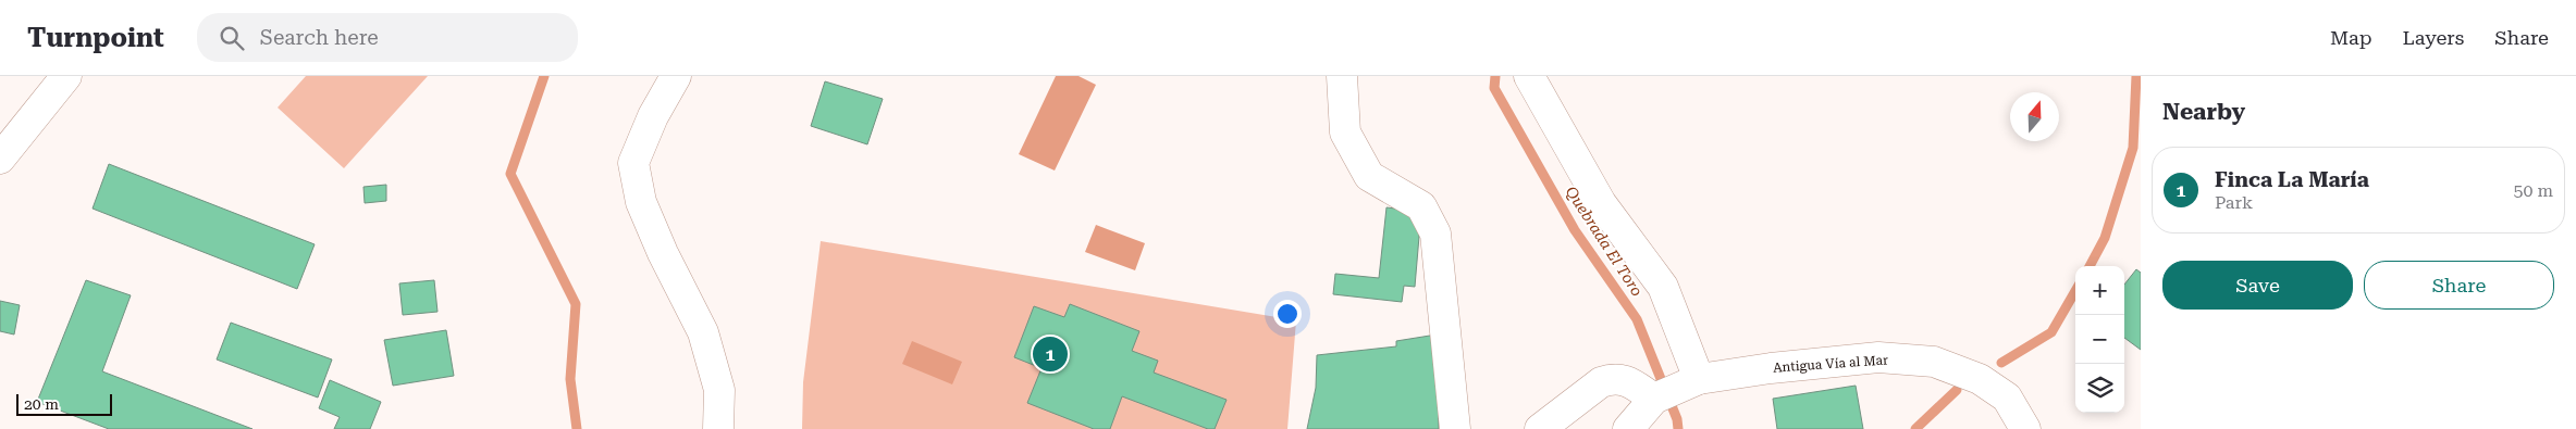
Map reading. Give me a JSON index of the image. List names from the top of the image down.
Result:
{
  "streets": {
    "main road": ["Antigua Vía al Mar"]
  },
  "water": ["Quebrada El Toro"],
  "scale_bar": "20 m",
  "north": "top",
  "page": {
    "header": "Turnpoint",
    "search": "Search here",
    "nav": ["Map", "Layers", "Share"],
    "heading": "Nearby",
    "list": [
      {
        "mark": "1",
        "name": "Finca La María",
        "note": "Park",
        "value": "50 m"
      }
    ],
    "buttons": ["Save", "Share"],
    "map_buttons": ["+", "−"],
    "pins": "1",
    "scale": "20 m"
  }
}
